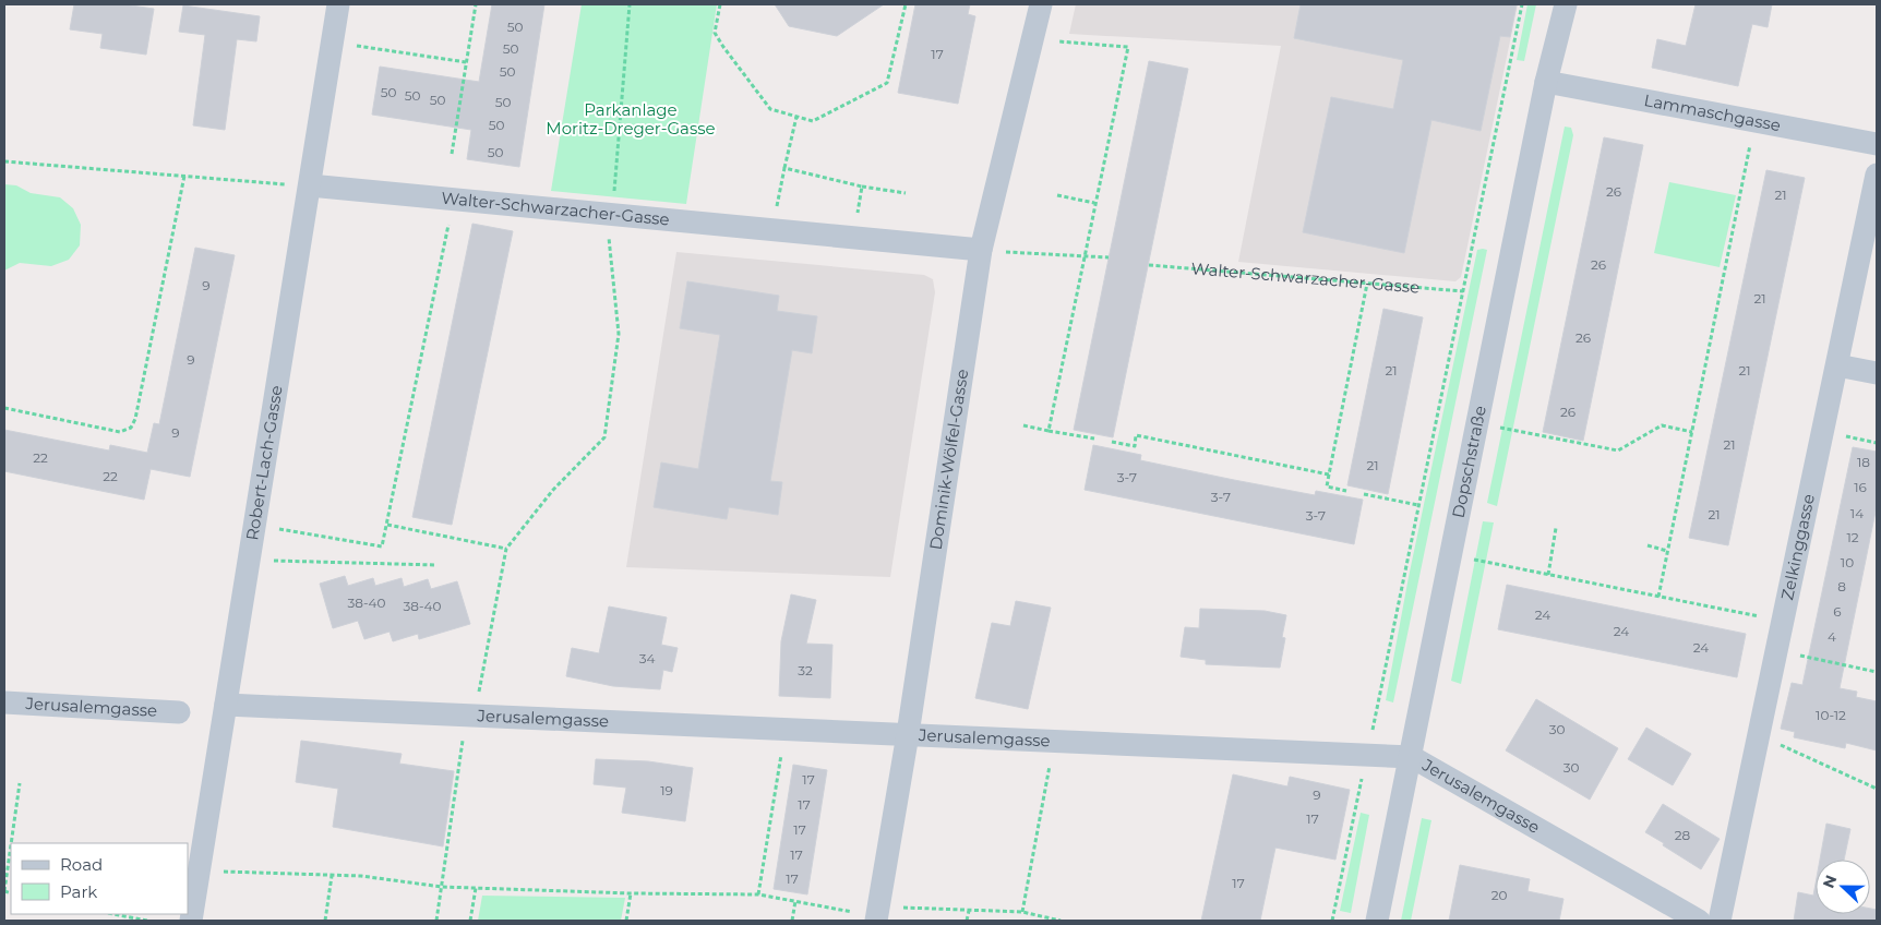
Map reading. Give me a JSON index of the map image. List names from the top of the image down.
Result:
{
  "streets": {
    "street": [
      "Lammaschgasse",
      "Walter-Schwarzacher-Gasse",
      "Dominik-Wölfel-Gasse",
      "Robert-Lach-Gasse",
      "Dopschstraße",
      "Zelkinggasse",
      "Jerusalemgasse"
    ]
  },
  "crossings": [
    ["Lammaschgasse", "Dopschstraße"],
    ["Walter-Schwarzacher-Gasse", "Dominik-Wölfel-Gasse"],
    ["Walter-Schwarzacher-Gasse", "Robert-Lach-Gasse"],
    ["Dominik-Wölfel-Gasse", "Jerusalemgasse"],
    ["Robert-Lach-Gasse", "Jerusalemgasse"],
    ["Dopschstraße", "Jerusalemgasse"]
  ],
  "parks": ["Parkanlage Moritz-Dreger-Gasse"],
  "house_numbers": [
    "50",
    "50",
    "17",
    "50",
    "50",
    "50",
    "50",
    "50",
    "50",
    "50",
    "26",
    "21",
    "26",
    "9",
    "21",
    "26",
    "9",
    "21",
    "21",
    "26",
    "9",
    "21",
    "22",
    "18",
    "21",
    "22",
    "3-7",
    "16",
    "3-7",
    "14",
    "21",
    "3-7",
    "12",
    "10",
    "8",
    "38-40",
    "38-40",
    "6",
    "24",
    "24",
    "4",
    "24",
    "34",
    "32",
    "10-12",
    "30",
    "30",
    "17",
    "19",
    "9",
    "17",
    "17",
    "17",
    "28",
    "17",
    "17",
    "17",
    "20"
  ],
  "legend": ["Road", "Park"],
  "north": "left"
}
